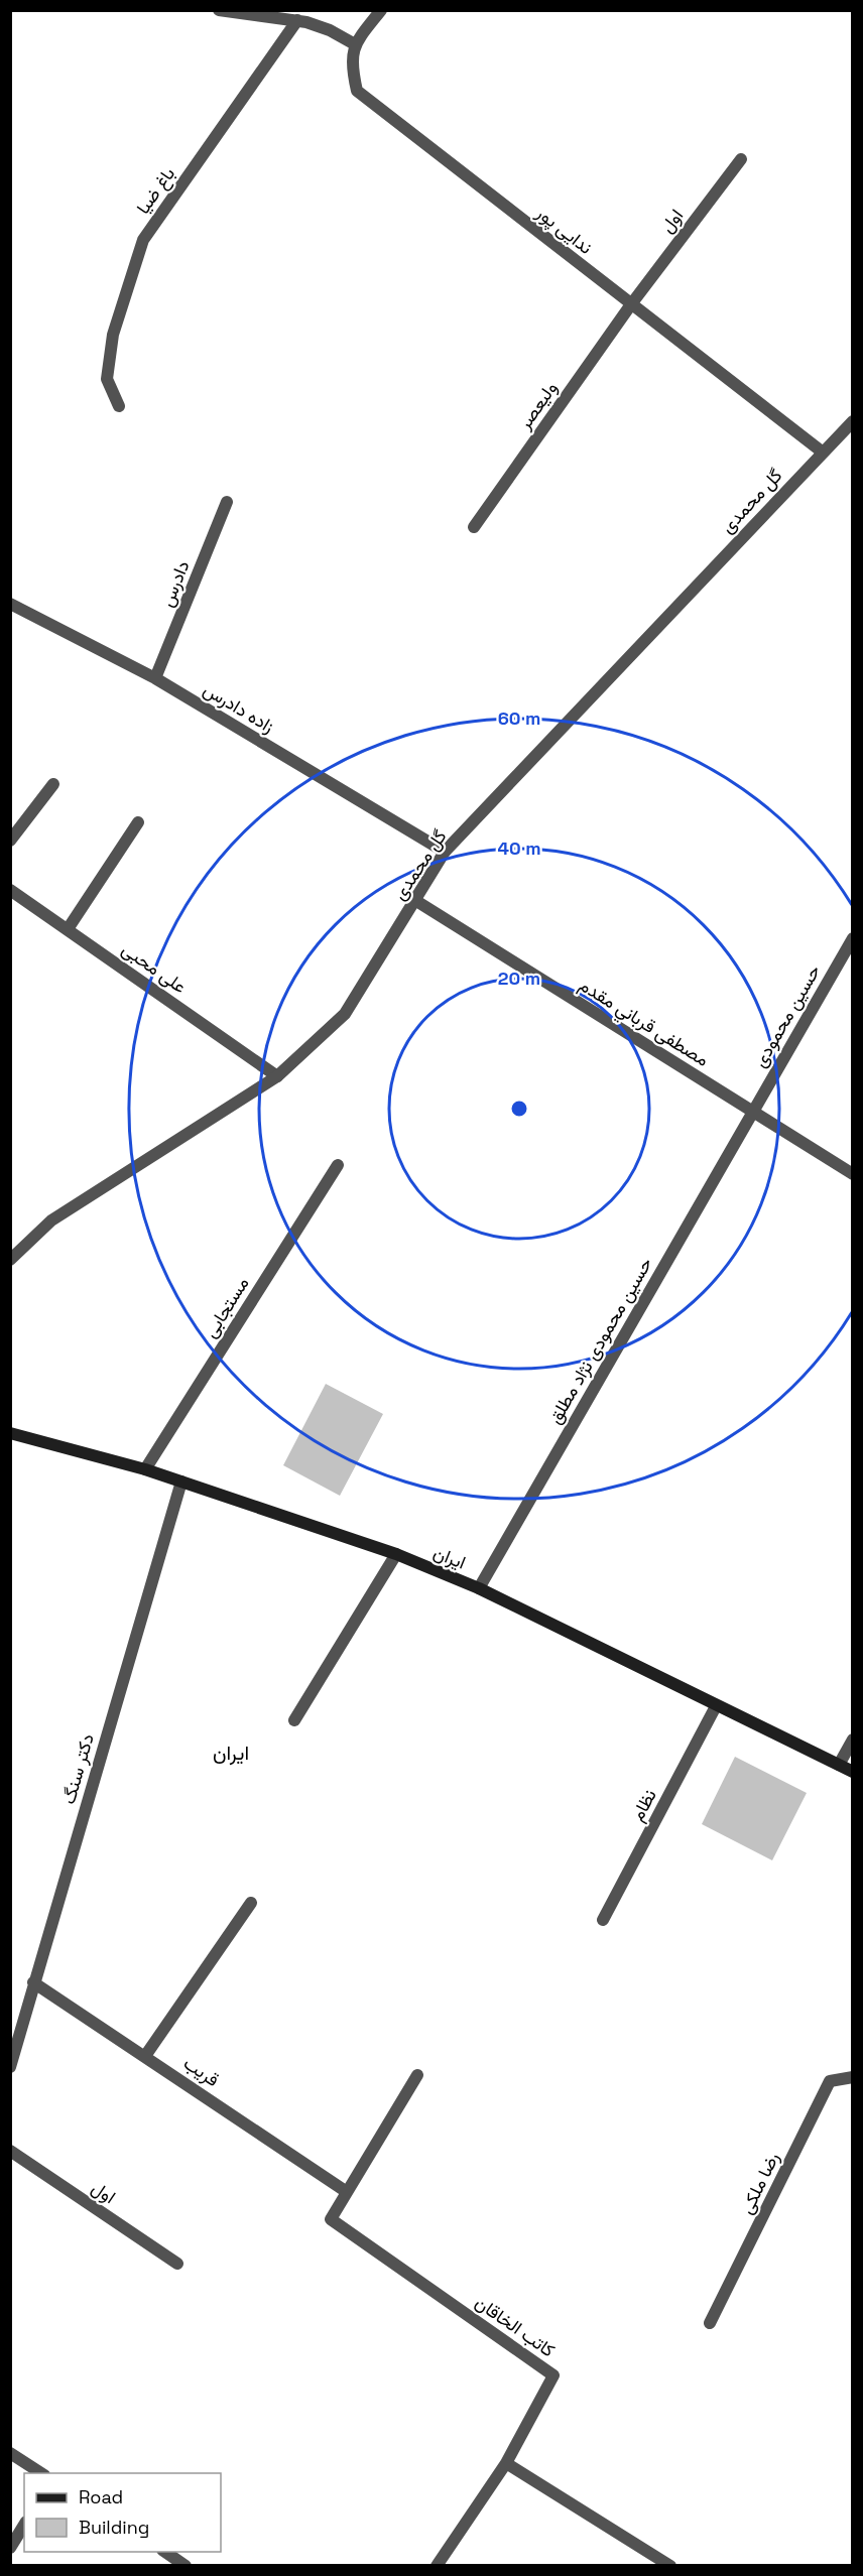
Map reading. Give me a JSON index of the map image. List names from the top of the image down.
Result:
{
  "streets": {
    "main road": ["ایران"],
    "street": [
      "باغ ضیا",
      "اول",
      "ندایی پور",
      "ولیعصر",
      "گل محمدی",
      "دادرس",
      "زاده دادرس",
      "علی محبی",
      "حسین محمودی",
      "مصطفی قرباني مقدم",
      "مستجابی",
      "حسین محمودی نژاد مطلق",
      "دکتر سنگ",
      "نظام",
      "قریب",
      "رضا ملکی",
      "کاتب الخاقان"
    ]
  },
  "crossings": [
    ["اول", "ندایی پور"],
    ["اول", "ولیعصر"],
    ["ندایی پور", "ولیعصر"],
    ["ندایی پور", "گل محمدی"],
    ["گل محمدی", "زاده دادرس"],
    ["گل محمدی", "علی محبی"],
    ["گل محمدی", "مصطفی قرباني مقدم"],
    ["دادرس", "زاده دادرس"],
    ["حسین محمودی", "مصطفی قرباني مقدم"],
    ["حسین محمودی", "حسین محمودی نژاد مطلق"],
    ["مصطفی قرباني مقدم", "حسین محمودی نژاد مطلق"],
    ["مستجابی", "ایران"],
    ["حسین محمودی نژاد مطلق", "ایران"],
    ["ایران", "دکتر سنگ"],
    ["ایران", "نظام"],
    ["دکتر سنگ", "قریب"],
    ["قریب", "کاتب الخاقان"]
  ],
  "districts": ["ایران"],
  "legend": ["Road", "Building"],
  "rings": ["60 m", "40 m", "20 m"]
}
